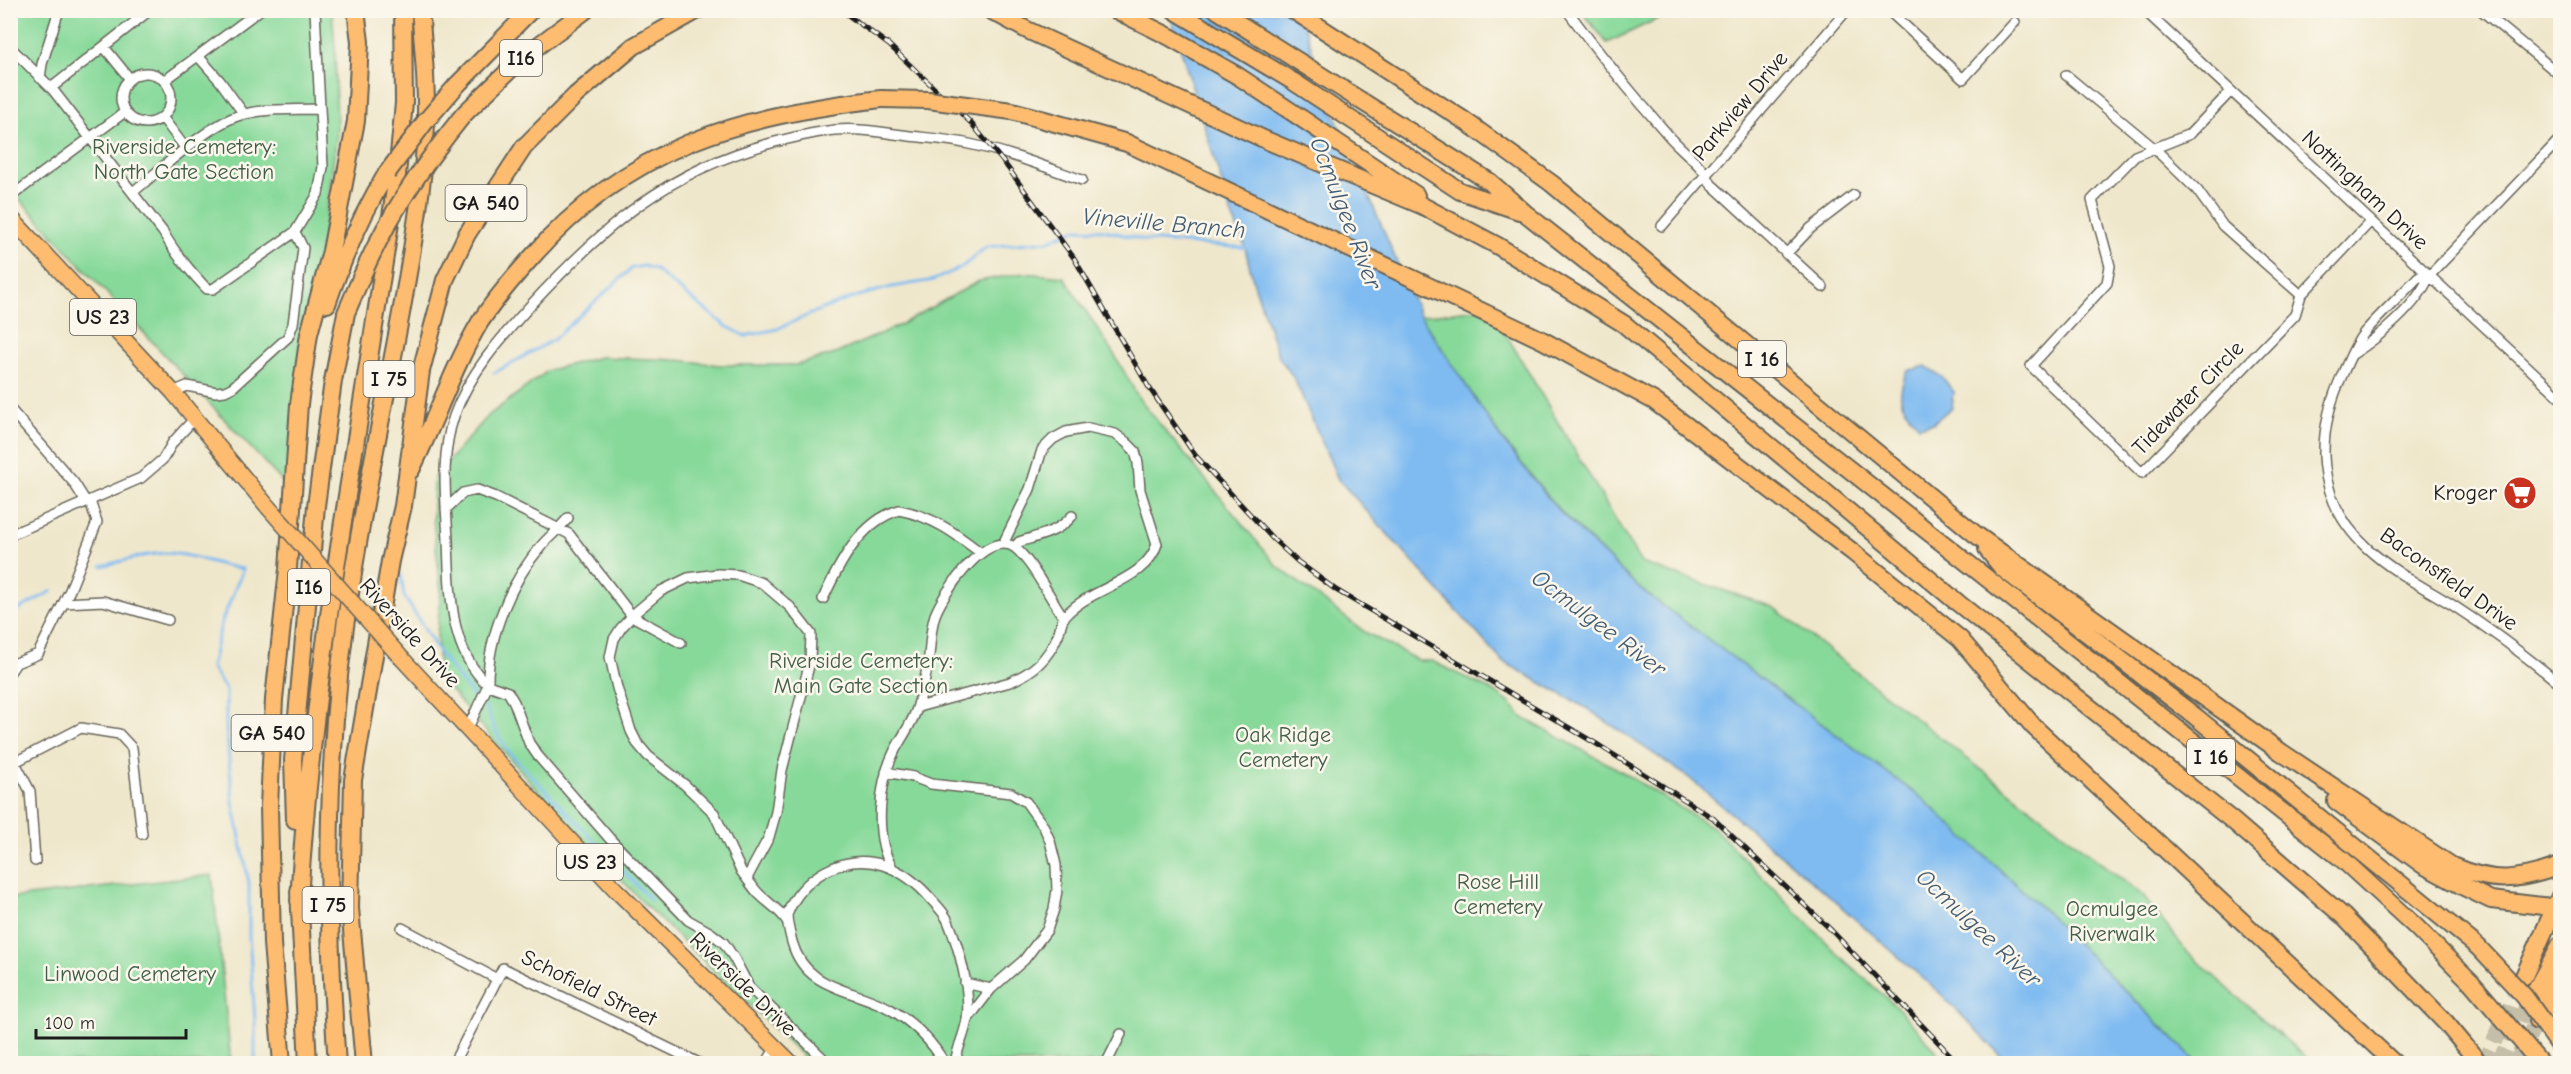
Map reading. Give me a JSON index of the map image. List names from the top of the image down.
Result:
{
  "streets": {
    "highway": [
      "I16",
      "GA 540",
      "I 16",
      "I 75"
    ],
    "main road": ["US 23", "Riverside Drive"],
    "street": [
      "Parkview Drive",
      "Nottingham Drive",
      "Tidewater Circle",
      "Baconsfield Drive",
      "Schofield Street"
    ]
  },
  "crossings": [
    ["I16", "I 75"],
    ["Nottingham Drive", "Tidewater Circle"],
    ["Nottingham Drive", "Baconsfield Drive"]
  ],
  "water": ["Ocmulgee River", "Vineville Branch"],
  "parks": [
    "Riverside Cemetery: North Gate Section",
    "Riverside Cemetery: Main Gate Section",
    "Oak Ridge Cemetery",
    "Rose Hill Cemetery",
    "Ocmulgee Riverwalk",
    "Linwood Cemetery"
  ],
  "places": {
    "supermarket": ["Kroger"]
  },
  "scale_bar": "100 m"
}
